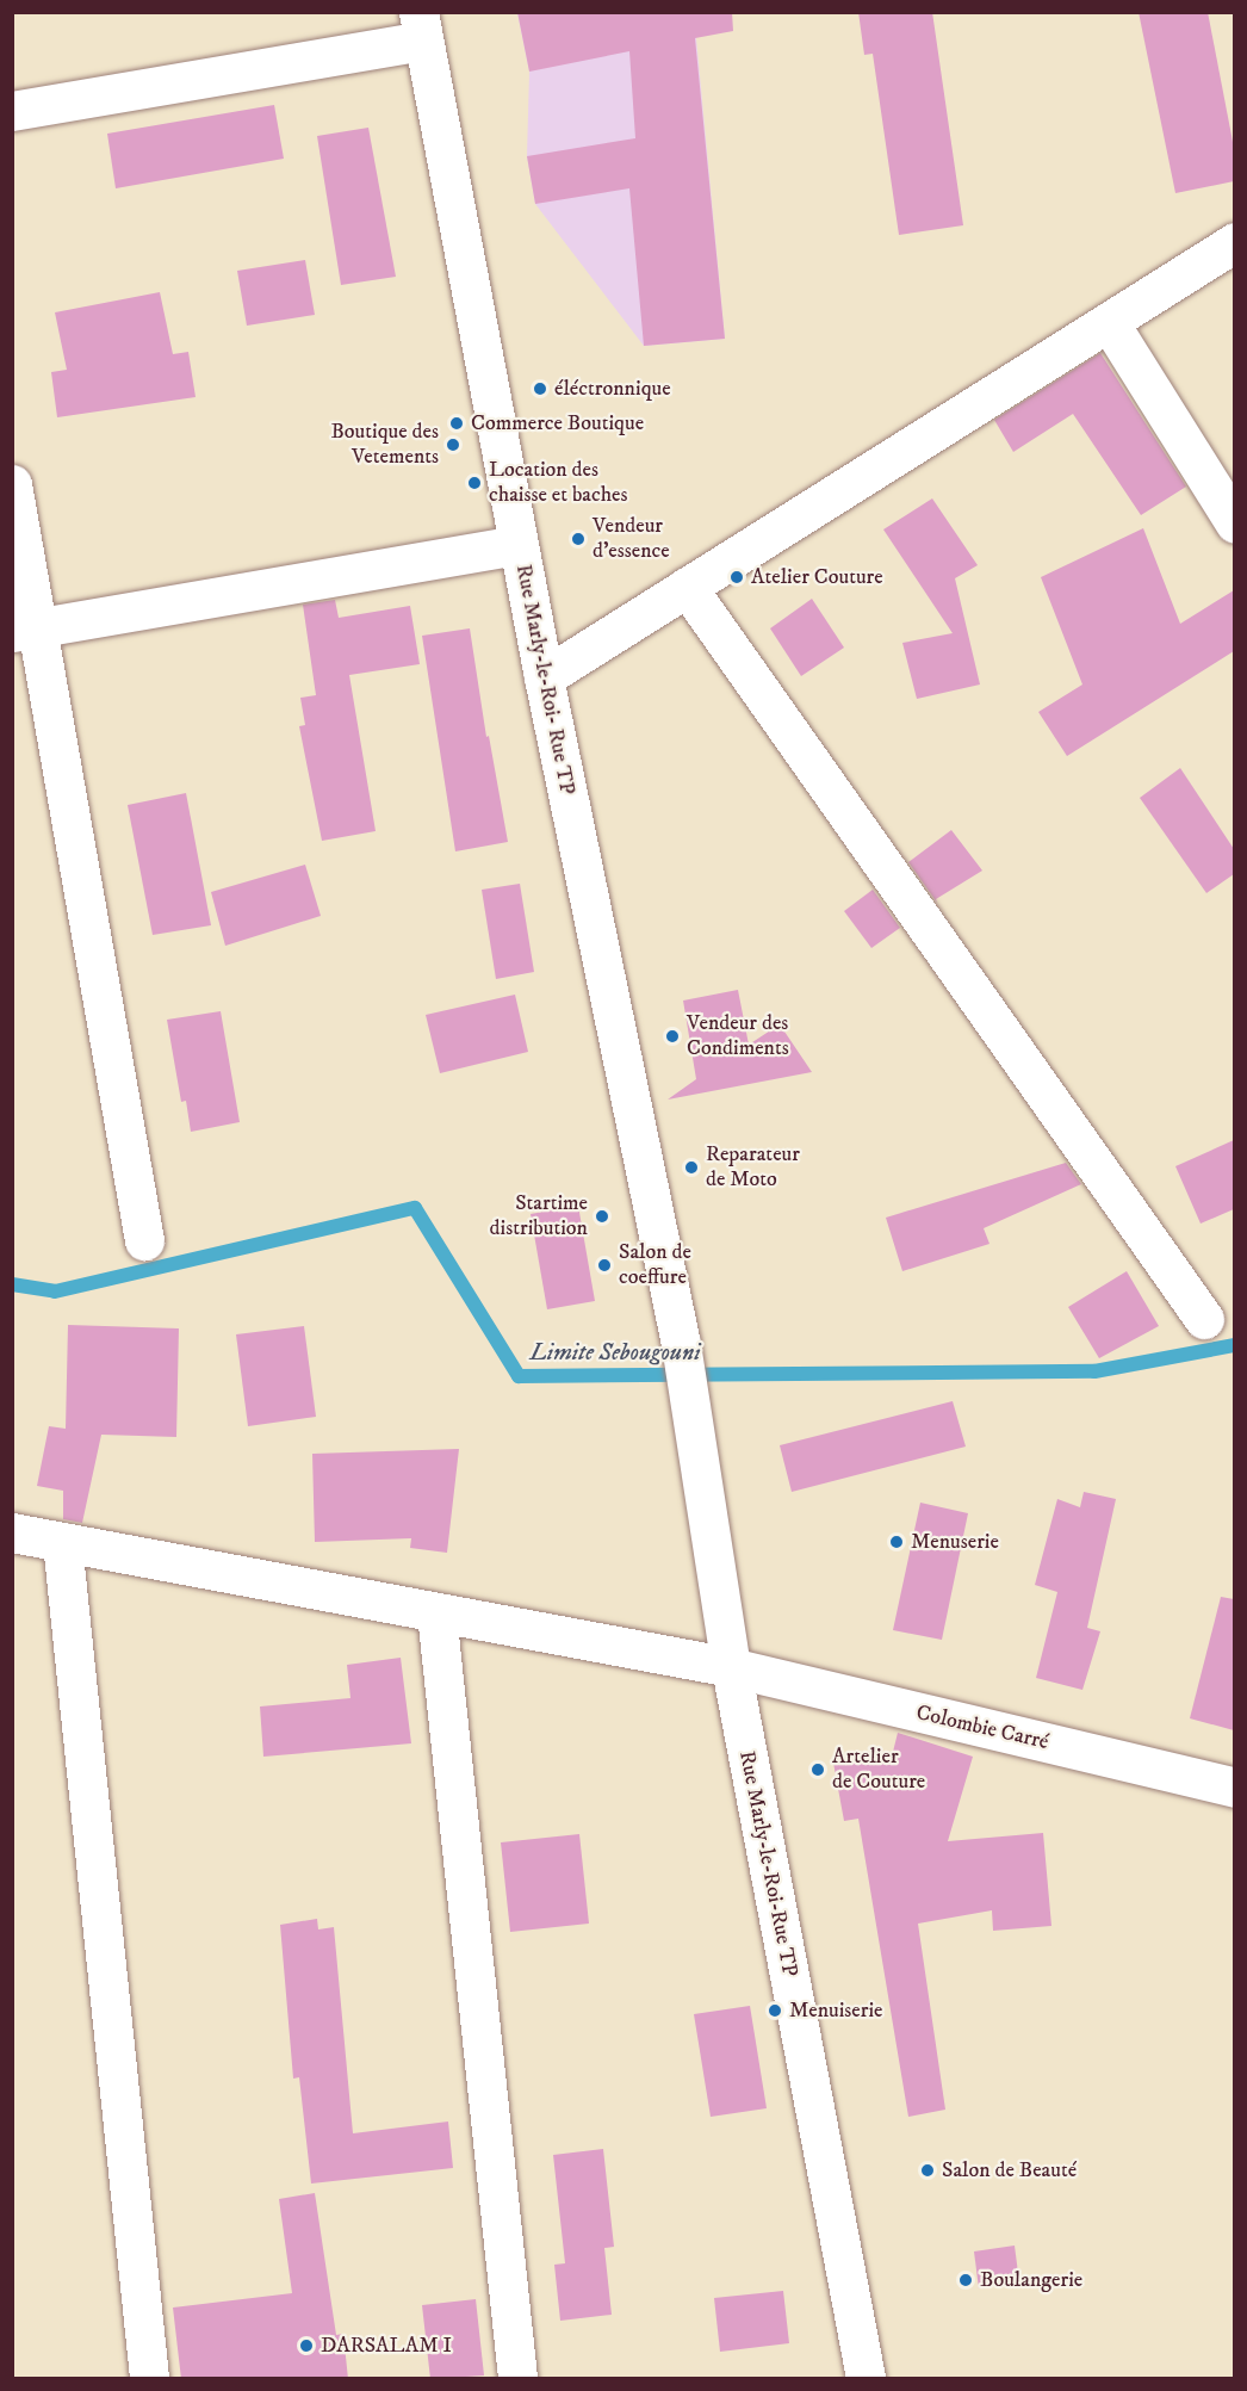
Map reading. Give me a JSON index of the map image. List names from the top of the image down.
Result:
{
  "streets": {
    "street": ["Rue Marly-le-Roi- Rue TP", "Colombie Carré", "Rue Marly-le-Roi-Rue TP"]
  },
  "crossings": [
    ["Rue Marly-le-Roi- Rue TP", "Rue Marly-le-Roi-Rue TP"],
    ["Colombie Carré", "Rue Marly-le-Roi-Rue TP"]
  ],
  "water": ["Limite Sebougouni"],
  "places": [
    "éléctronnique",
    "Commerce Boutique",
    "Boutique des Vetements",
    "Location des chaisse et baches",
    "Vendeur d'essence",
    "Atelier Couture",
    "Vendeur des Condiments",
    "Reparateur de Moto",
    "Startime distribution",
    "Salon de coeffure",
    "Menuserie",
    "Artelier de Couture",
    "Menuiserie",
    "Salon de Beauté",
    "Boulangerie",
    "DARSALAM I"
  ]
}
